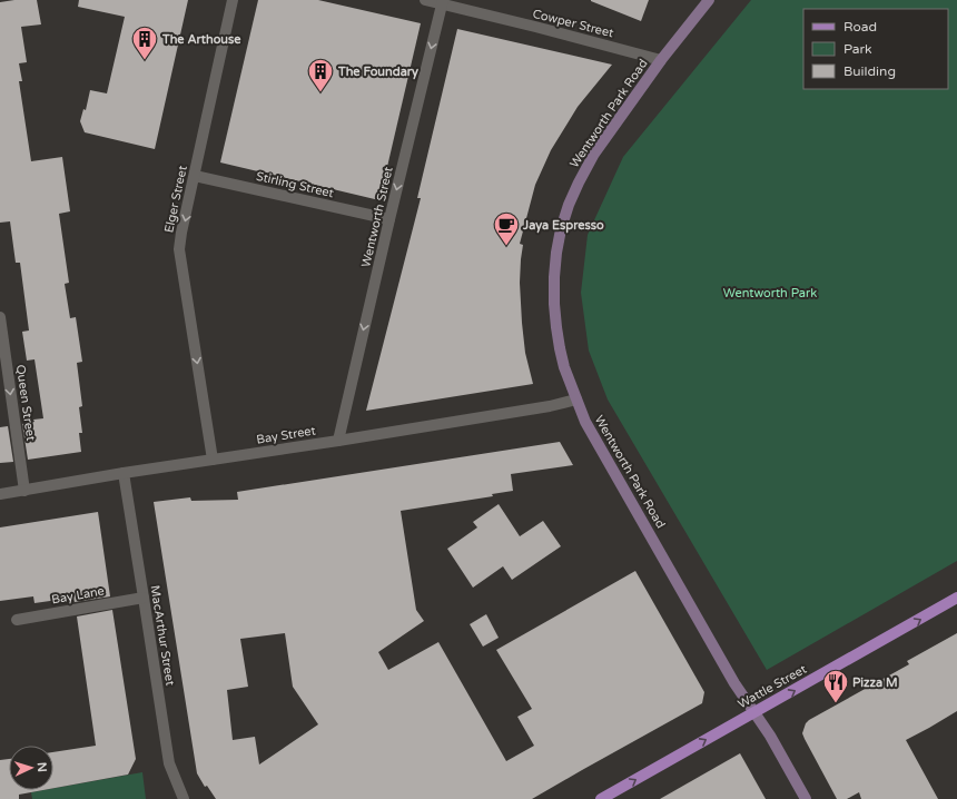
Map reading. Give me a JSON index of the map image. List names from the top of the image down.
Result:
{
  "streets": {
    "main road": ["Wattle Street"],
    "street": [
      "Cowper Street",
      "Wentworth Park Road",
      "Stirling Street",
      "Elger Street",
      "Wentworth Street",
      "Queen Street",
      "Bay Street",
      "Bay Lane",
      "MacArthur Street"
    ]
  },
  "crossings": [
    ["Cowper Street", "Wentworth Park Road"],
    ["Cowper Street", "Wentworth Street"],
    ["Wentworth Park Road", "Bay Street"],
    ["Wentworth Park Road", "Wattle Street"],
    ["Stirling Street", "Elger Street"],
    ["Stirling Street", "Wentworth Street"],
    ["Elger Street", "Bay Street"],
    ["Wentworth Street", "Bay Street"],
    ["Queen Street", "Bay Street"],
    ["Bay Street", "MacArthur Street"],
    ["Bay Lane", "MacArthur Street"]
  ],
  "one_way": [
    "Elger Street",
    "Wentworth Street",
    "Queen Street",
    "Wattle Street"
  ],
  "parks": ["Wentworth Park"],
  "places": {
    "building": ["The Arthouse", "The Foundary"],
    "cafe": ["Jaya Espresso"],
    "restaurant": ["Pizza M"]
  },
  "legend": ["Road", "Park", "Building"],
  "north": "right"
}
